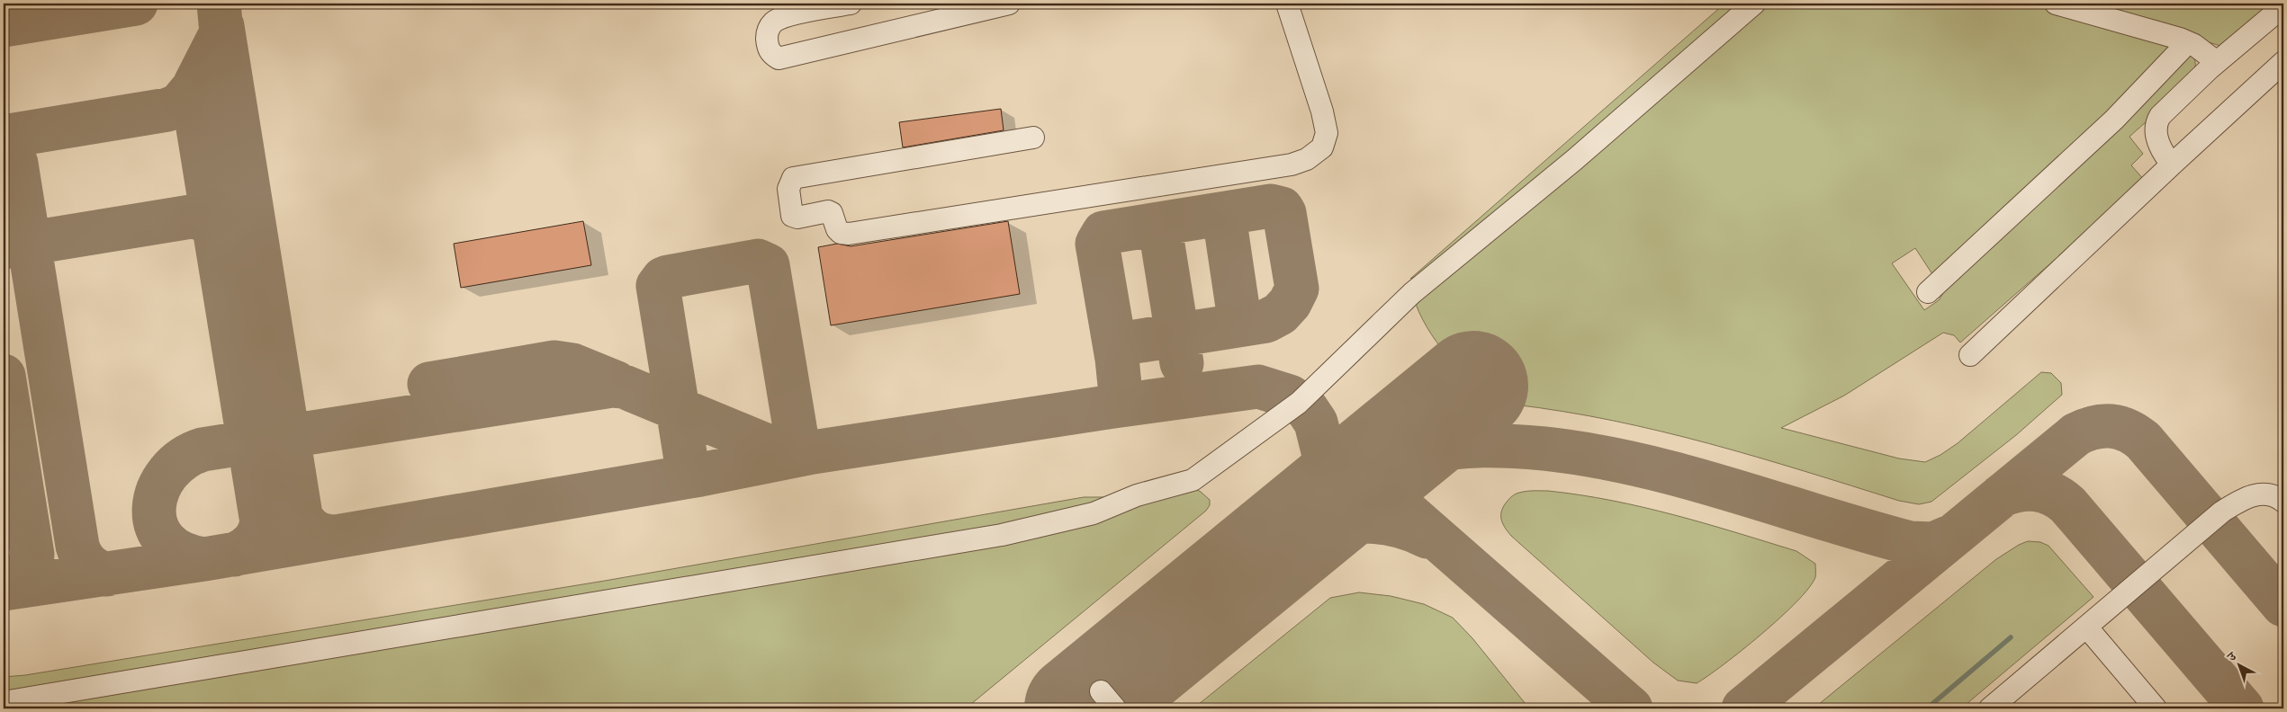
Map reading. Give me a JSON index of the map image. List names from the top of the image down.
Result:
{
  "north": "top left"
}
